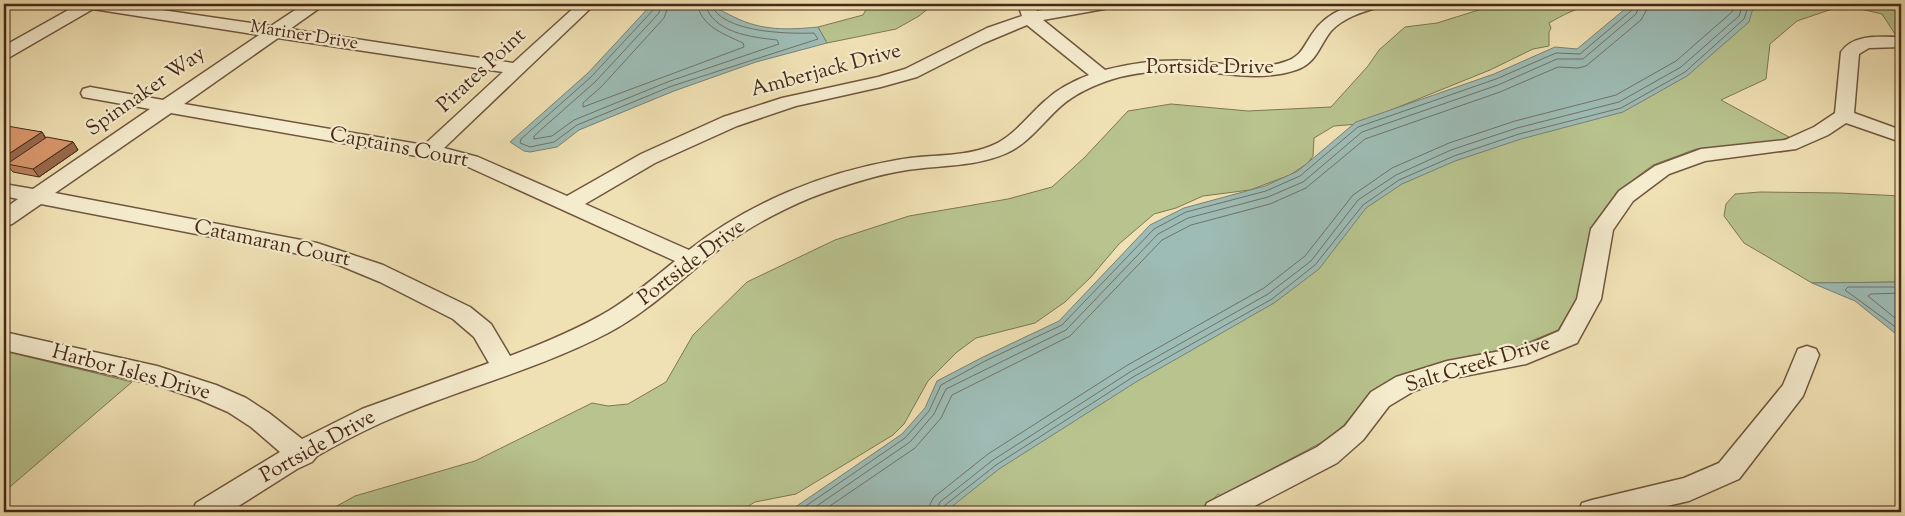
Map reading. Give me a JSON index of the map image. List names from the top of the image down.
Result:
{
  "streets": {
    "street": [
      "Mariner Drive",
      "Portside Drive",
      "Pirates Point",
      "Amberjack Drive",
      "Spinnaker Way",
      "Captains Court",
      "Catamaran Court",
      "Salt Creek Drive",
      "Harbor Isles Drive"
    ]
  },
  "crossings": [
    ["Mariner Drive", "Pirates Point"],
    ["Mariner Drive", "Spinnaker Way"],
    ["Portside Drive", "Captains Court"],
    ["Portside Drive", "Catamaran Court"],
    ["Portside Drive", "Harbor Isles Drive"],
    ["Pirates Point", "Captains Court"],
    ["Amberjack Drive", "Captains Court"],
    ["Spinnaker Way", "Captains Court"],
    ["Spinnaker Way", "Catamaran Court"]
  ]
}
